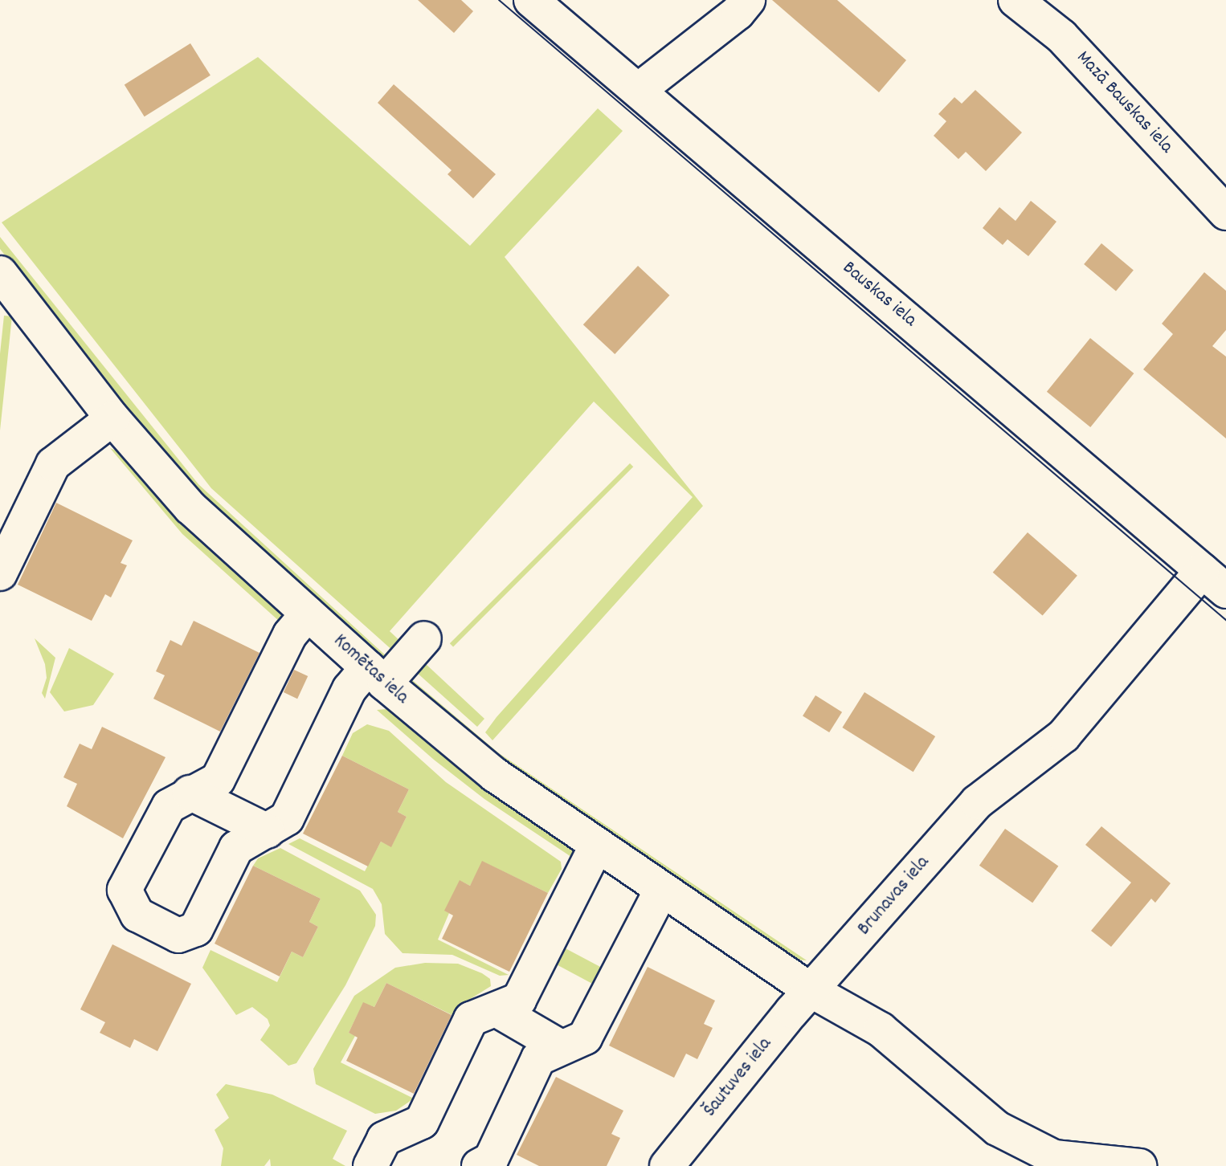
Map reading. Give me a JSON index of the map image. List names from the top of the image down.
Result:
{
  "streets": {
    "street": [
      "Mazā Bauskas iela",
      "Bauskas iela",
      "Komētas iela",
      "Brunavas iela",
      "Šautuves iela"
    ]
  },
  "crossings": [
    ["Bauskas iela", "Brunavas iela"],
    ["Komētas iela", "Brunavas iela"],
    ["Komētas iela", "Šautuves iela"],
    ["Brunavas iela", "Šautuves iela"]
  ]
}
